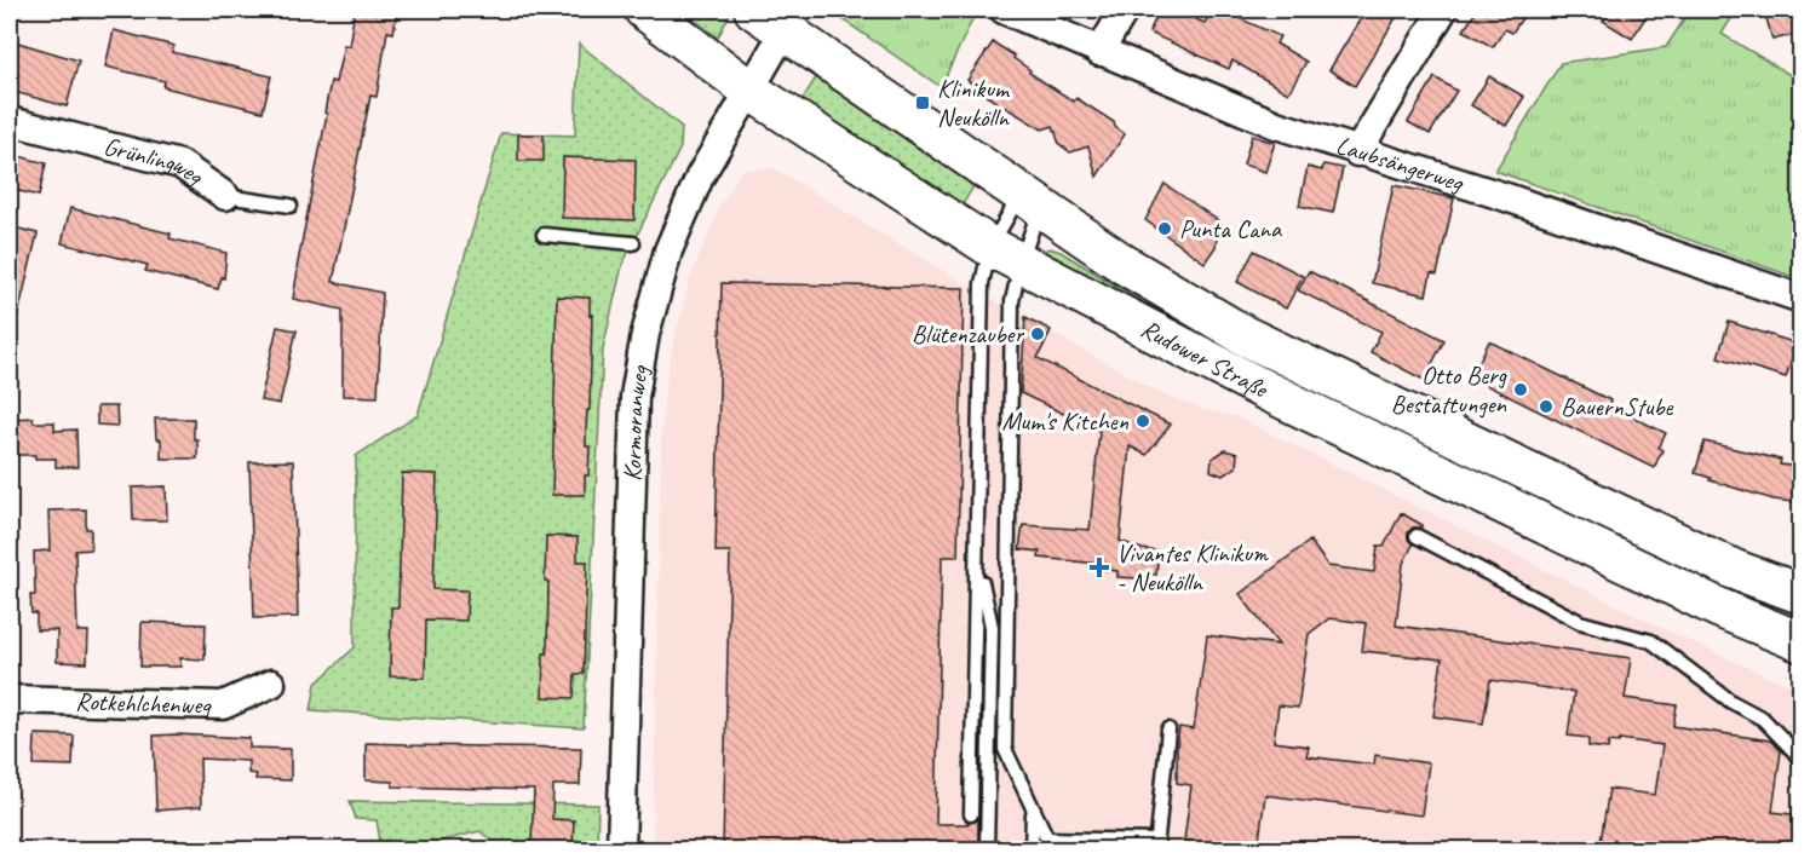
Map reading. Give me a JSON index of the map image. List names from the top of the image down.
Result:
{
  "streets": {
    "main road": ["Rudower Straße"],
    "street": [
      "Grünlingweg",
      "Laubsängerweg",
      "Kormoranweg",
      "Rotkehlchenweg"
    ]
  },
  "crossings": [
    ["Rudower Straße", "Kormoranweg"]
  ],
  "places": {
    "transit": ["Klinikum Neukölln"],
    "other": [
      "Punta Cana",
      "Blütenzauber",
      "Otto Berg Bestattungen",
      "BauernStube",
      "Mum's Kitchen"
    ],
    "health": ["Vivantes Klinikum - Neukölln"]
  }
}
